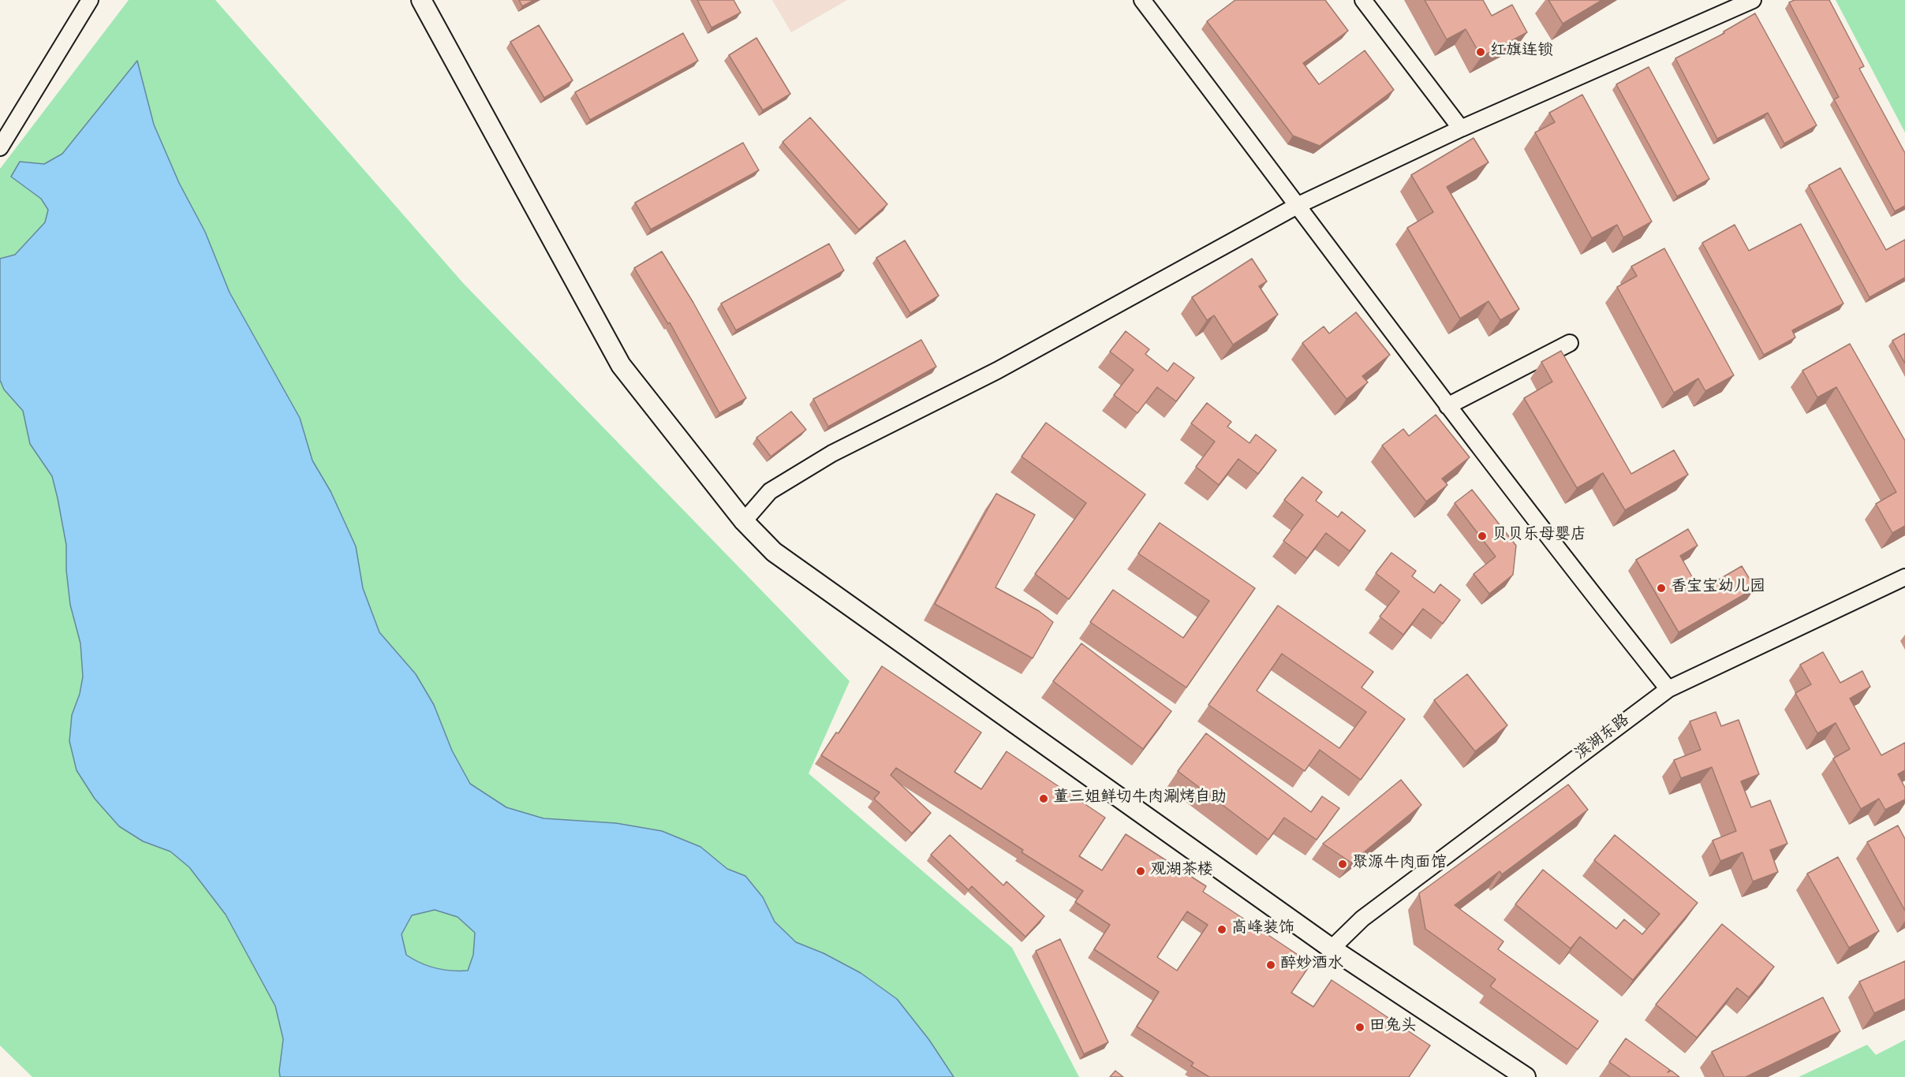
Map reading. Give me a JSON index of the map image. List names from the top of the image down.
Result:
{
  "streets": {
    "street": ["滨湖东路"]
  },
  "places": [
    "红旗连锁",
    "贝贝乐母婴店",
    "香宝宝幼儿园",
    "董三姐鲜切牛肉涮烤自助",
    "聚源牛肉面馆",
    "观湖茶楼",
    "高峰装饰",
    "醉妙酒水",
    "田兔头"
  ]
}
